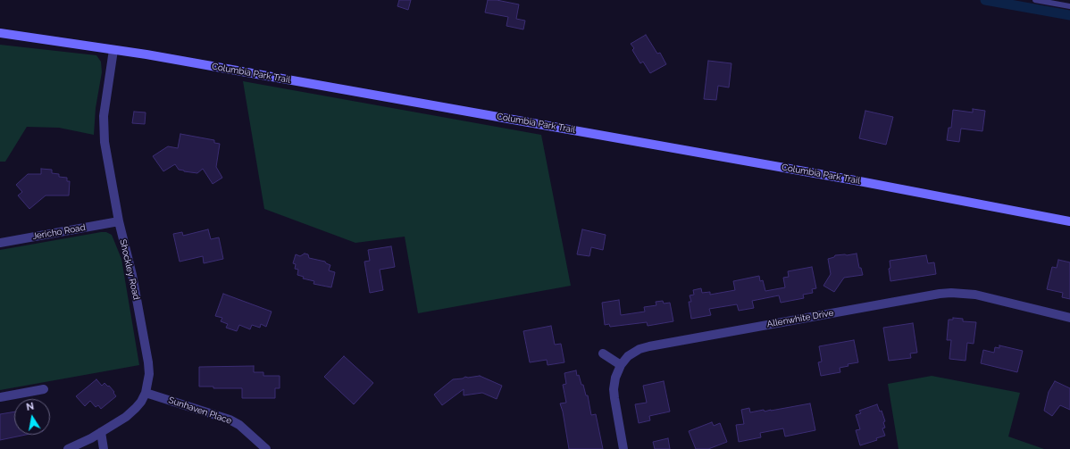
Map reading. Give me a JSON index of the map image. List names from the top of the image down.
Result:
{
  "streets": {
    "main road": ["Columbia Park Trail"],
    "street": [
      "Jericho Road",
      "Shockley Road",
      "Allenwhite Drive",
      "Sunhaven Place"
    ]
  },
  "crossings": [
    ["Columbia Park Trail", "Shockley Road"],
    ["Jericho Road", "Shockley Road"],
    ["Shockley Road", "Sunhaven Place"]
  ],
  "north": "top"
}
